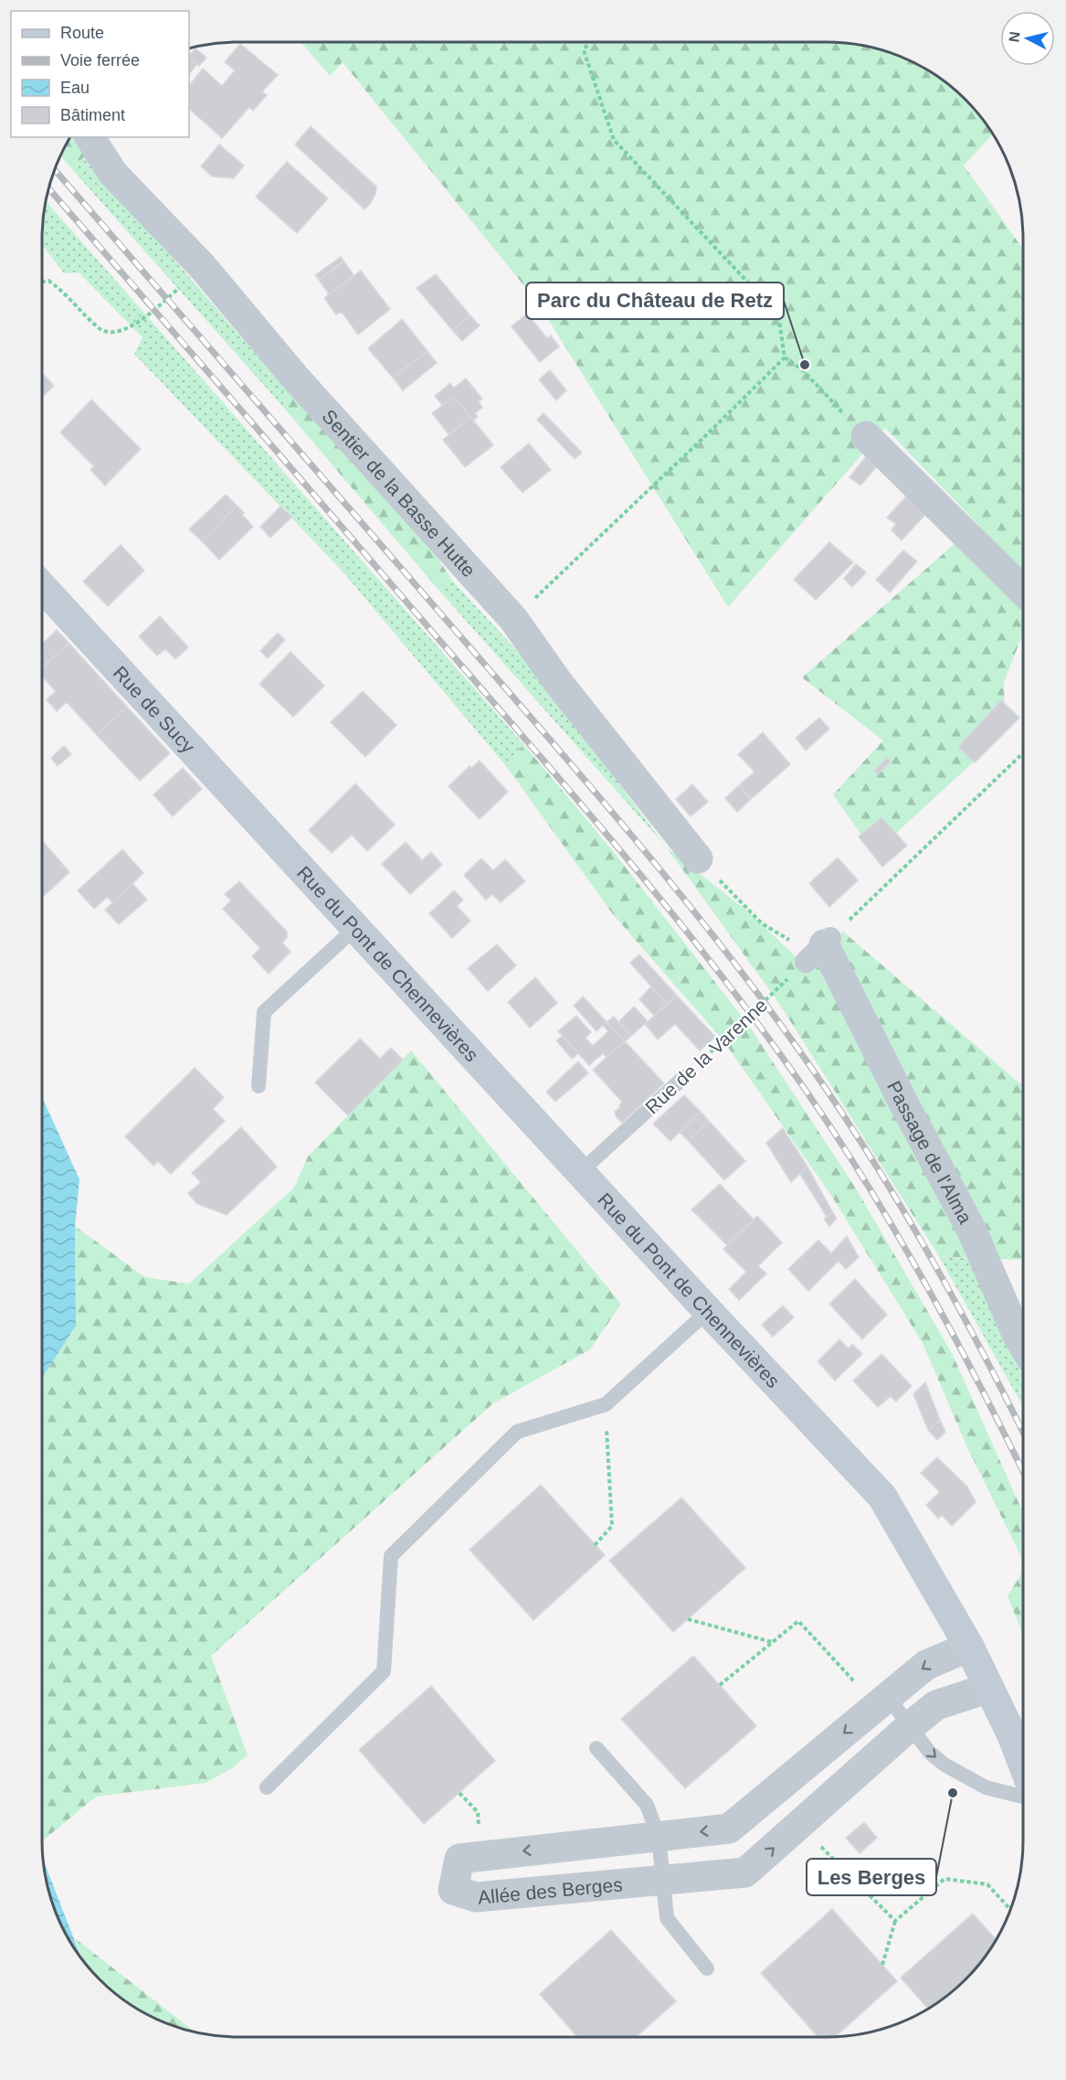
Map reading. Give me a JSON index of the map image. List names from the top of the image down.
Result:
{
  "streets": {
    "main road": ["Rue de Sucy", "Rue du Pont de Chennevières"],
    "street": ["Sentier de la Basse Hutte", "Passage de l'Alma", "Allée des Berges"],
    "lane": ["Rue de la Varenne"]
  },
  "crossings": [
    ["Rue de Sucy", "Rue du Pont de Chennevières"],
    ["Rue du Pont de Chennevières", "Rue de la Varenne"],
    ["Rue du Pont de Chennevières", "Allée des Berges"],
    ["Rue de la Varenne", "Passage de l'Alma"]
  ],
  "places": ["Parc du Château de Retz", "Les Berges"],
  "legend": [
    "Route",
    "Voie ferrée",
    "Eau",
    "Bâtiment"
  ],
  "north": "left"
}
